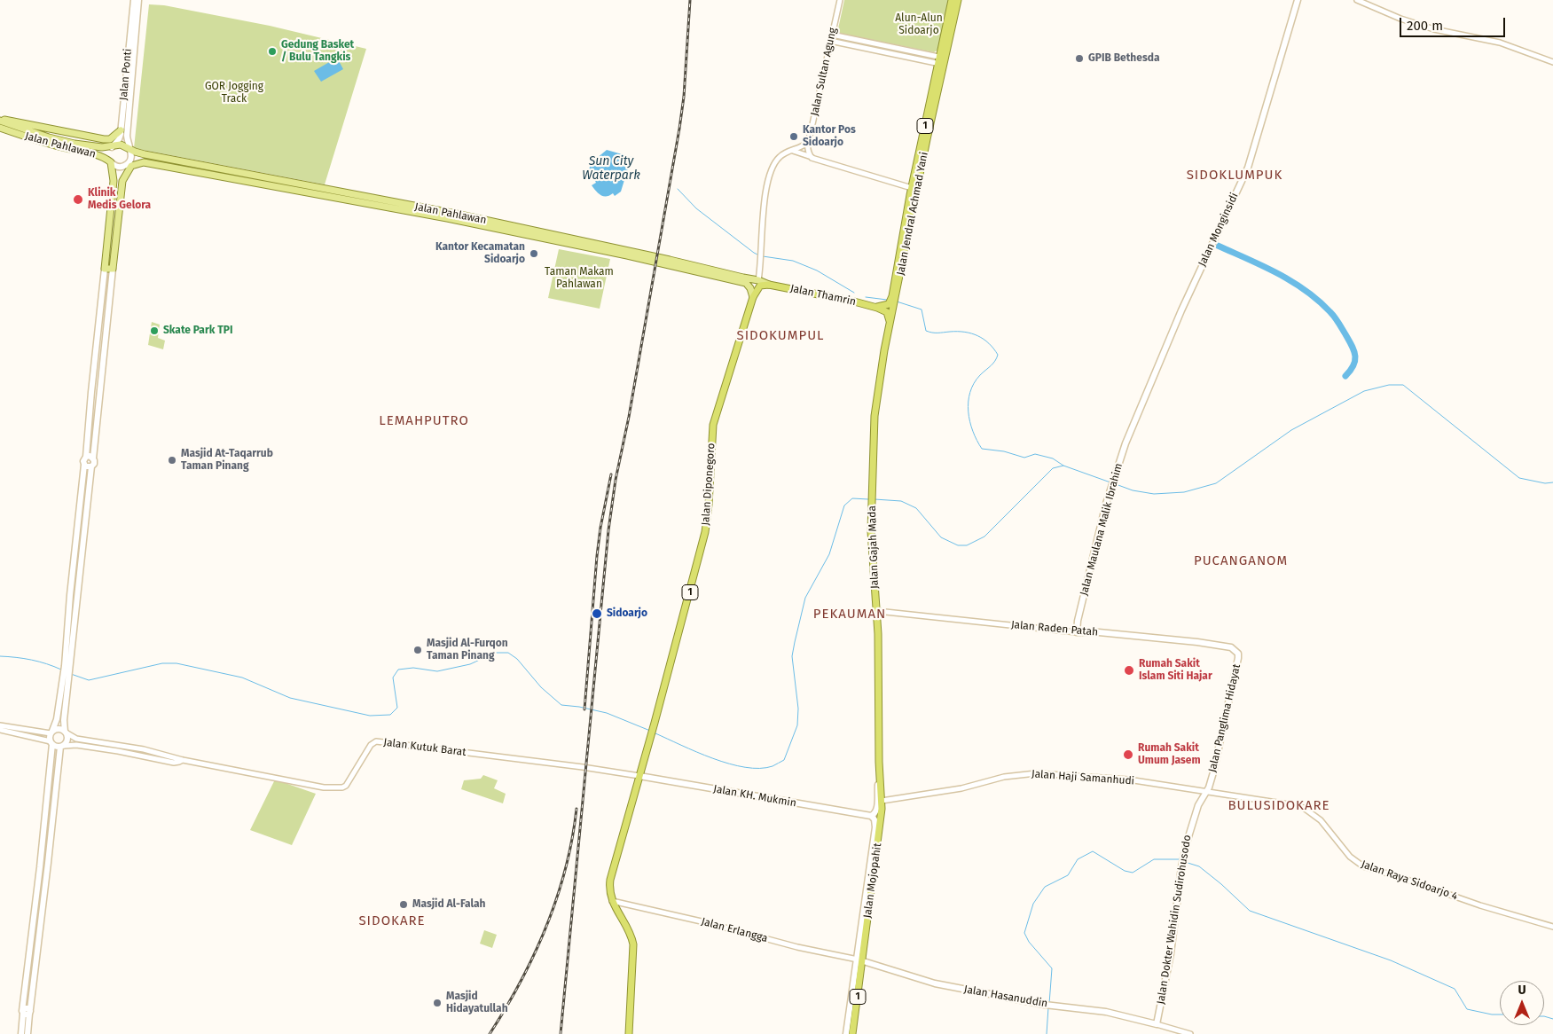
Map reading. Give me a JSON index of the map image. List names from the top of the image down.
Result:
{
  "streets": {
    "highway": [
      "1",
      "Jalan Jendral Achmad Yani",
      "Jalan Thamrin",
      "Jalan Diponegoro",
      "Jalan Gajah Mada",
      "Jalan Mojopahit"
    ],
    "main road": [
      "Jalan Ponti",
      "Jalan Pahlawan",
      "Jalan Monginsidi",
      "Jalan Maulana Malik Ibrahim",
      "Jalan Raden Patah",
      "Jalan Panglima Hidayat",
      "Jalan KH. Mukmin",
      "Jalan Dokter Wahidin Sudirohusodo",
      "Jalan Hasanuddin"
    ],
    "street": [
      "Jalan Sultan Agung",
      "Jalan Kutuk Barat",
      "Jalan Haji Samanhudi",
      "Jalan Raya Sidoarjo 4",
      "Jalan Erlangga"
    ]
  },
  "crossings": [
    ["Jalan Ponti", "Jalan Pahlawan"],
    ["1", "Jalan Diponegoro"],
    ["1", "Jalan Kutuk Barat"],
    ["1", "Jalan KH. Mukmin"],
    ["1", "Jalan Mojopahit"],
    ["1", "Jalan Erlangga"],
    ["1", "Jalan Hasanuddin"],
    ["Jalan Pahlawan", "Jalan Thamrin"],
    ["Jalan Jendral Achmad Yani", "Jalan Gajah Mada"],
    ["Jalan Monginsidi", "Jalan Maulana Malik Ibrahim"],
    ["Jalan Diponegoro", "Jalan Kutuk Barat"],
    ["Jalan Diponegoro", "Jalan KH. Mukmin"],
    ["Jalan Maulana Malik Ibrahim", "Jalan Raden Patah"],
    ["Jalan Gajah Mada", "Jalan Raden Patah"],
    ["Jalan Gajah Mada", "Jalan Haji Samanhudi"],
    ["Jalan Gajah Mada", "Jalan KH. Mukmin"],
    ["Jalan Gajah Mada", "Jalan Mojopahit"],
    ["Jalan Raden Patah", "Jalan Panglima Hidayat"],
    ["Jalan Panglima Hidayat", "Jalan Haji Samanhudi"],
    ["Jalan Panglima Hidayat", "Jalan Raya Sidoarjo 4"],
    ["Jalan Panglima Hidayat", "Jalan Dokter Wahidin Sudirohusodo"],
    ["Jalan Kutuk Barat", "Jalan KH. Mukmin"],
    ["Jalan Haji Samanhudi", "Jalan Mojopahit"],
    ["Jalan Haji Samanhudi", "Jalan Raya Sidoarjo 4"],
    ["Jalan Haji Samanhudi", "Jalan Dokter Wahidin Sudirohusodo"],
    ["Jalan KH. Mukmin", "Jalan Mojopahit"],
    ["Jalan Mojopahit", "Jalan Erlangga"],
    ["Jalan Mojopahit", "Jalan Hasanuddin"],
    ["Jalan Raya Sidoarjo 4", "Jalan Dokter Wahidin Sudirohusodo"],
    ["Jalan Dokter Wahidin Sudirohusodo", "Jalan Hasanuddin"],
    ["Jalan Erlangga", "Jalan Hasanuddin"]
  ],
  "districts": [
    "SIDOKLUMPUK",
    "SIDOKUMPUL",
    "LEMAHPUTRO",
    "PUCANGANOM",
    "PEKAUMAN",
    "BULUSIDOKARE",
    "SIDOKARE"
  ],
  "water": ["Sun City Waterpark"],
  "parks": ["Alun-Alun Sidoarjo", "GOR Jogging Track", "Taman Makam Pahlawan"],
  "places": [
    "Gedung Basket / Bulu Tangkis",
    "GPIB Bethesda",
    "Kantor Pos Sidoarjo",
    "Klinik Medis Gelora",
    "Kantor Kecamatan Sidoarjo",
    "Skate Park TPI",
    "Masjid At-Taqarrub Taman Pinang",
    "Sidoarjo",
    "Masjid Al-Furqon Taman Pinang",
    "Rumah Sakit Islam Siti Hajar",
    "Rumah Sakit Umum Jasem",
    "Masjid Al-Falah",
    "Masjid Hidayatullah"
  ],
  "scale_bar": "200 m",
  "north": "top"
}
